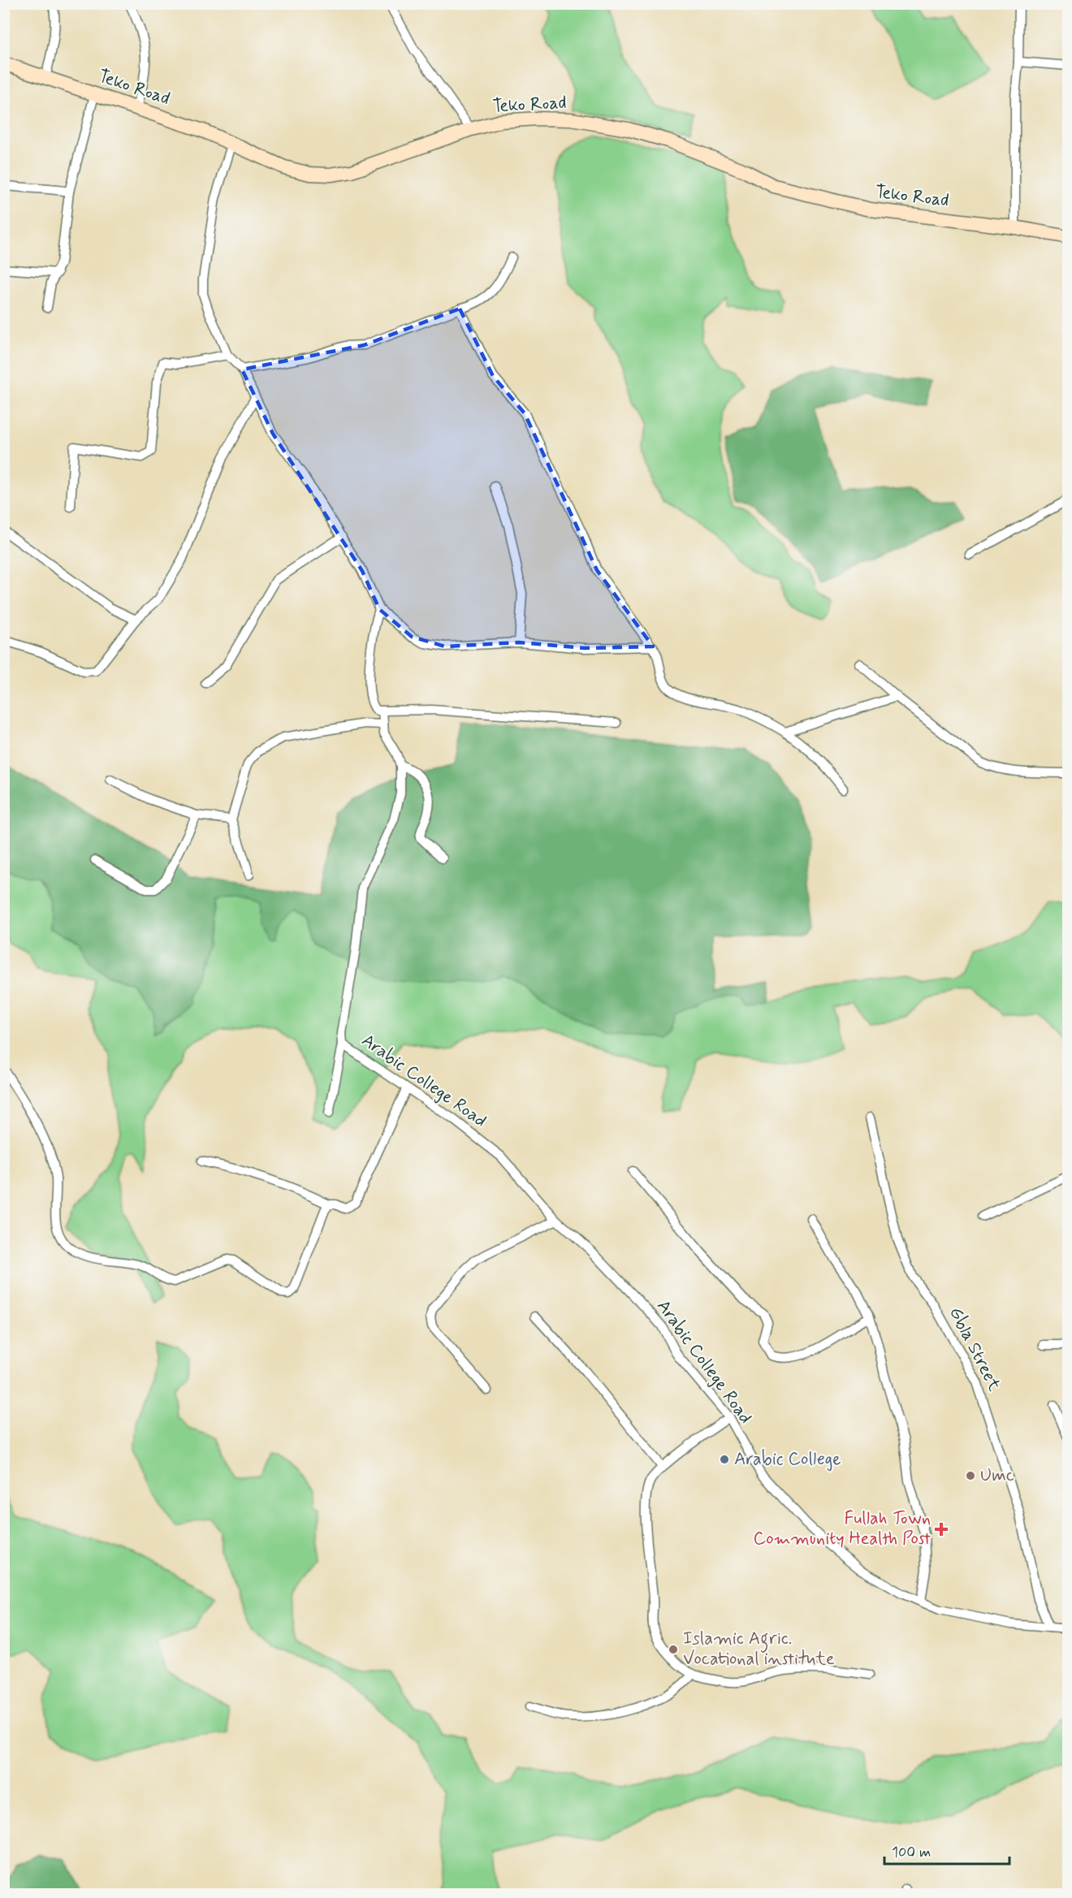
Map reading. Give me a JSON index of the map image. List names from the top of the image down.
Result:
{
  "streets": {
    "street": ["Teko Road", "Arabic College Road", "Gbla Street"]
  },
  "crossings": [
    ["Arabic College Road", "Gbla Street"]
  ],
  "places": {
    "other": ["Arabic College", "Umc", "Islamic Agric. Vocational institute"],
    "health": ["Fullah Town Community Health Post"]
  },
  "scale_bar": "100 m"
}
